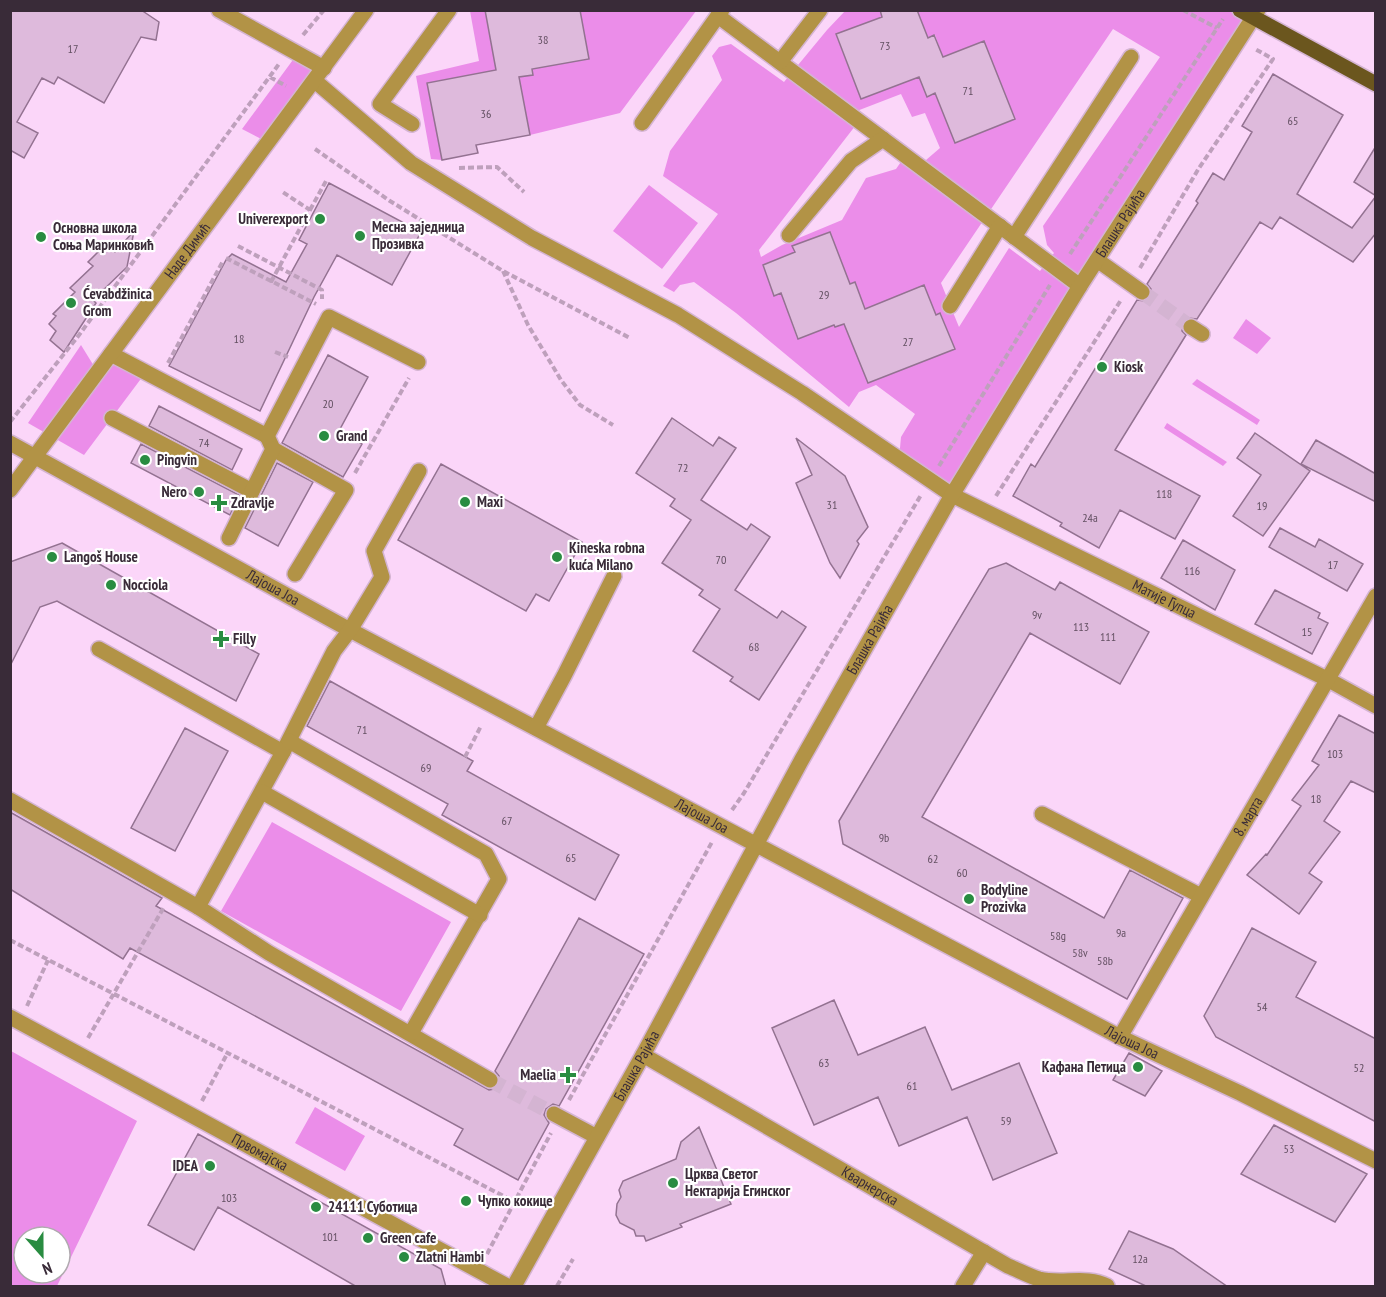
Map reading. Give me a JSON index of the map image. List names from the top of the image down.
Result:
{
  "streets": {
    "street": [
      "Блашка Рајића",
      "Наде Димић",
      "Лајоша Јоа",
      "Матије Гупца",
      "8. марта",
      "Првомајска",
      "Кварнерска"
    ]
  },
  "crossings": [
    ["Блашка Рајића", "Лајоша Јоа"],
    ["Блашка Рајића", "Матије Гупца"],
    ["Блашка Рајића", "Кварнерска"],
    ["Наде Димић", "Лајоша Јоа"],
    ["Наде Димић", "Матије Гупца"],
    ["Лајоша Јоа", "8. марта"],
    ["Матије Гупца", "8. марта"]
  ],
  "places": {
    "other": [
      "Univerexport",
      "Месна заједница Прозивка",
      "Основна школа Соња Маринковић",
      "Ćevabdžinica Grom",
      "Kiosk",
      "Grand",
      "Pingvin",
      "Nero",
      "Maxi",
      "Langoš House",
      "Kineska robna kuća Milano",
      "Nocciola",
      "Bodyline Prozivka",
      "Кафана Петица",
      "IDEA",
      "Црква Светог Нектарија Егинског",
      "Чупко кокице",
      "24111 Суботица",
      "Green cafe",
      "Zlatni Hambi"
    ],
    "health": ["Zdravlje", "Filly", "Maelia"]
  },
  "house_numbers": [
    "38",
    "73",
    "17",
    "71",
    "36",
    "65",
    "29",
    "18",
    "27",
    "20",
    "74",
    "72",
    "118",
    "31",
    "19",
    "24a",
    "70",
    "17",
    "116",
    "9v",
    "113",
    "15",
    "111",
    "68",
    "71",
    "103",
    "69",
    "18",
    "67",
    "9b",
    "65",
    "62",
    "60",
    "9a",
    "58g",
    "58v",
    "58b",
    "54",
    "63",
    "52",
    "61",
    "59",
    "53",
    "103",
    "101",
    "12a"
  ],
  "north": "bottom"
}
